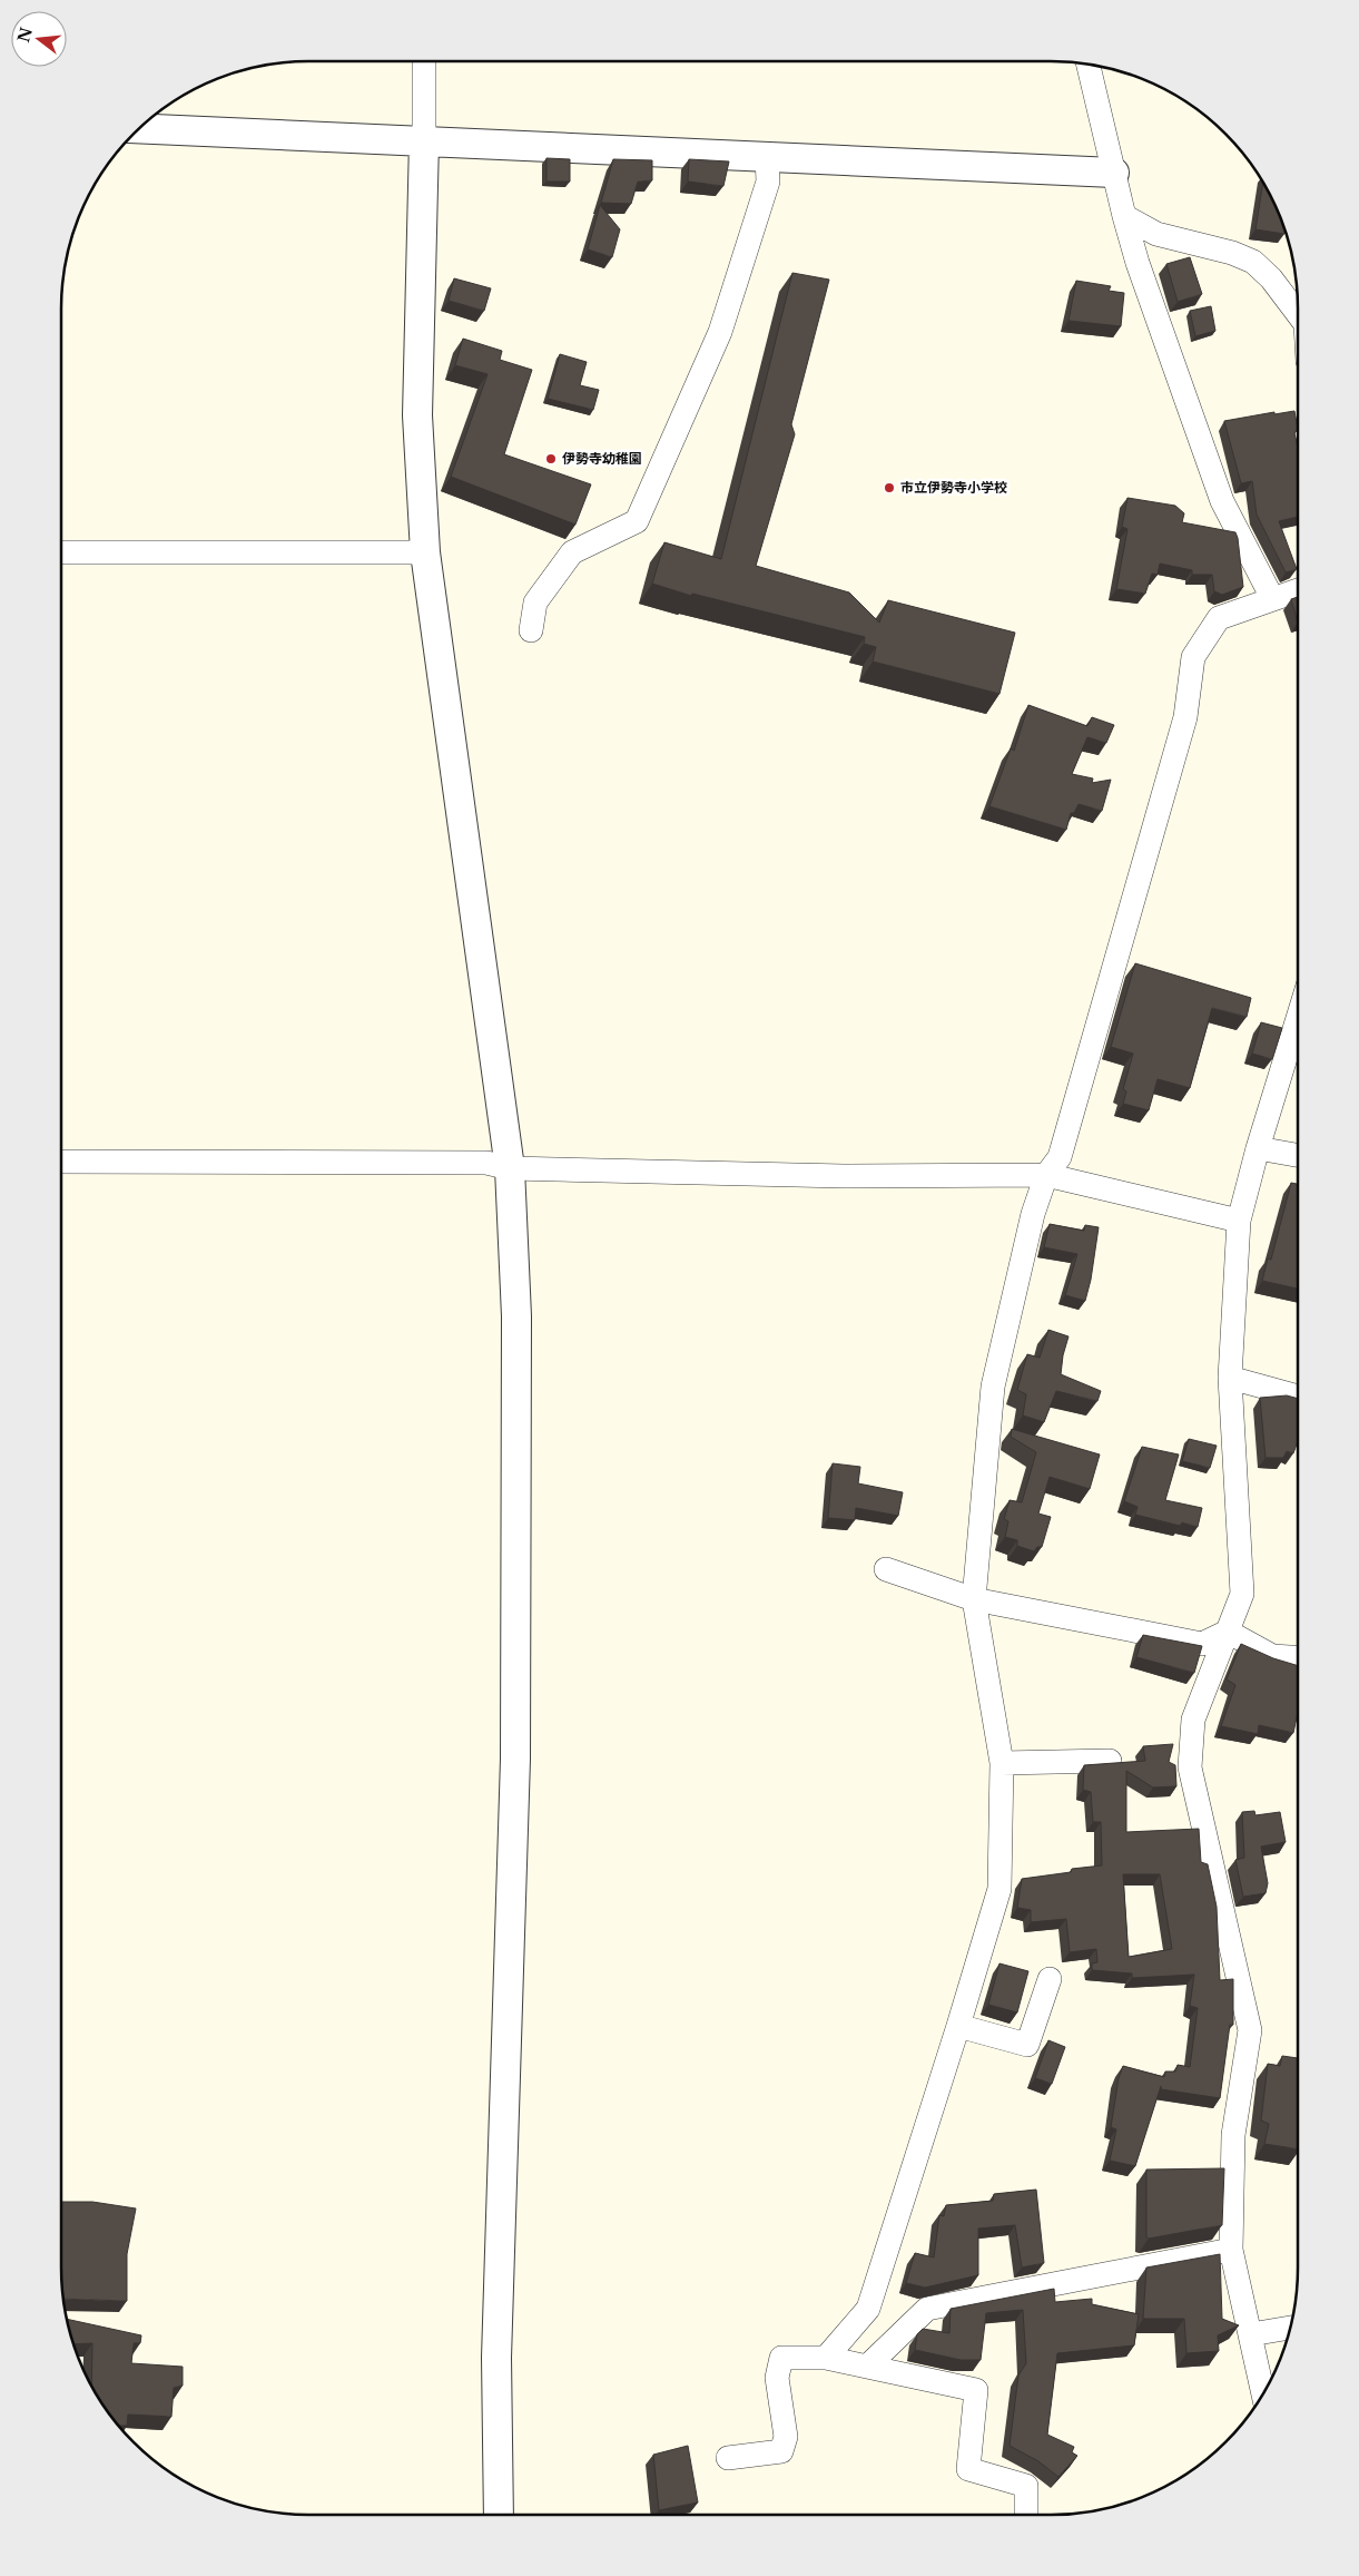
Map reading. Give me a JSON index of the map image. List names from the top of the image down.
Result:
{
  "places": ["伊勢寺幼稚園", "市立伊勢寺小学校"],
  "north": "left"
}
